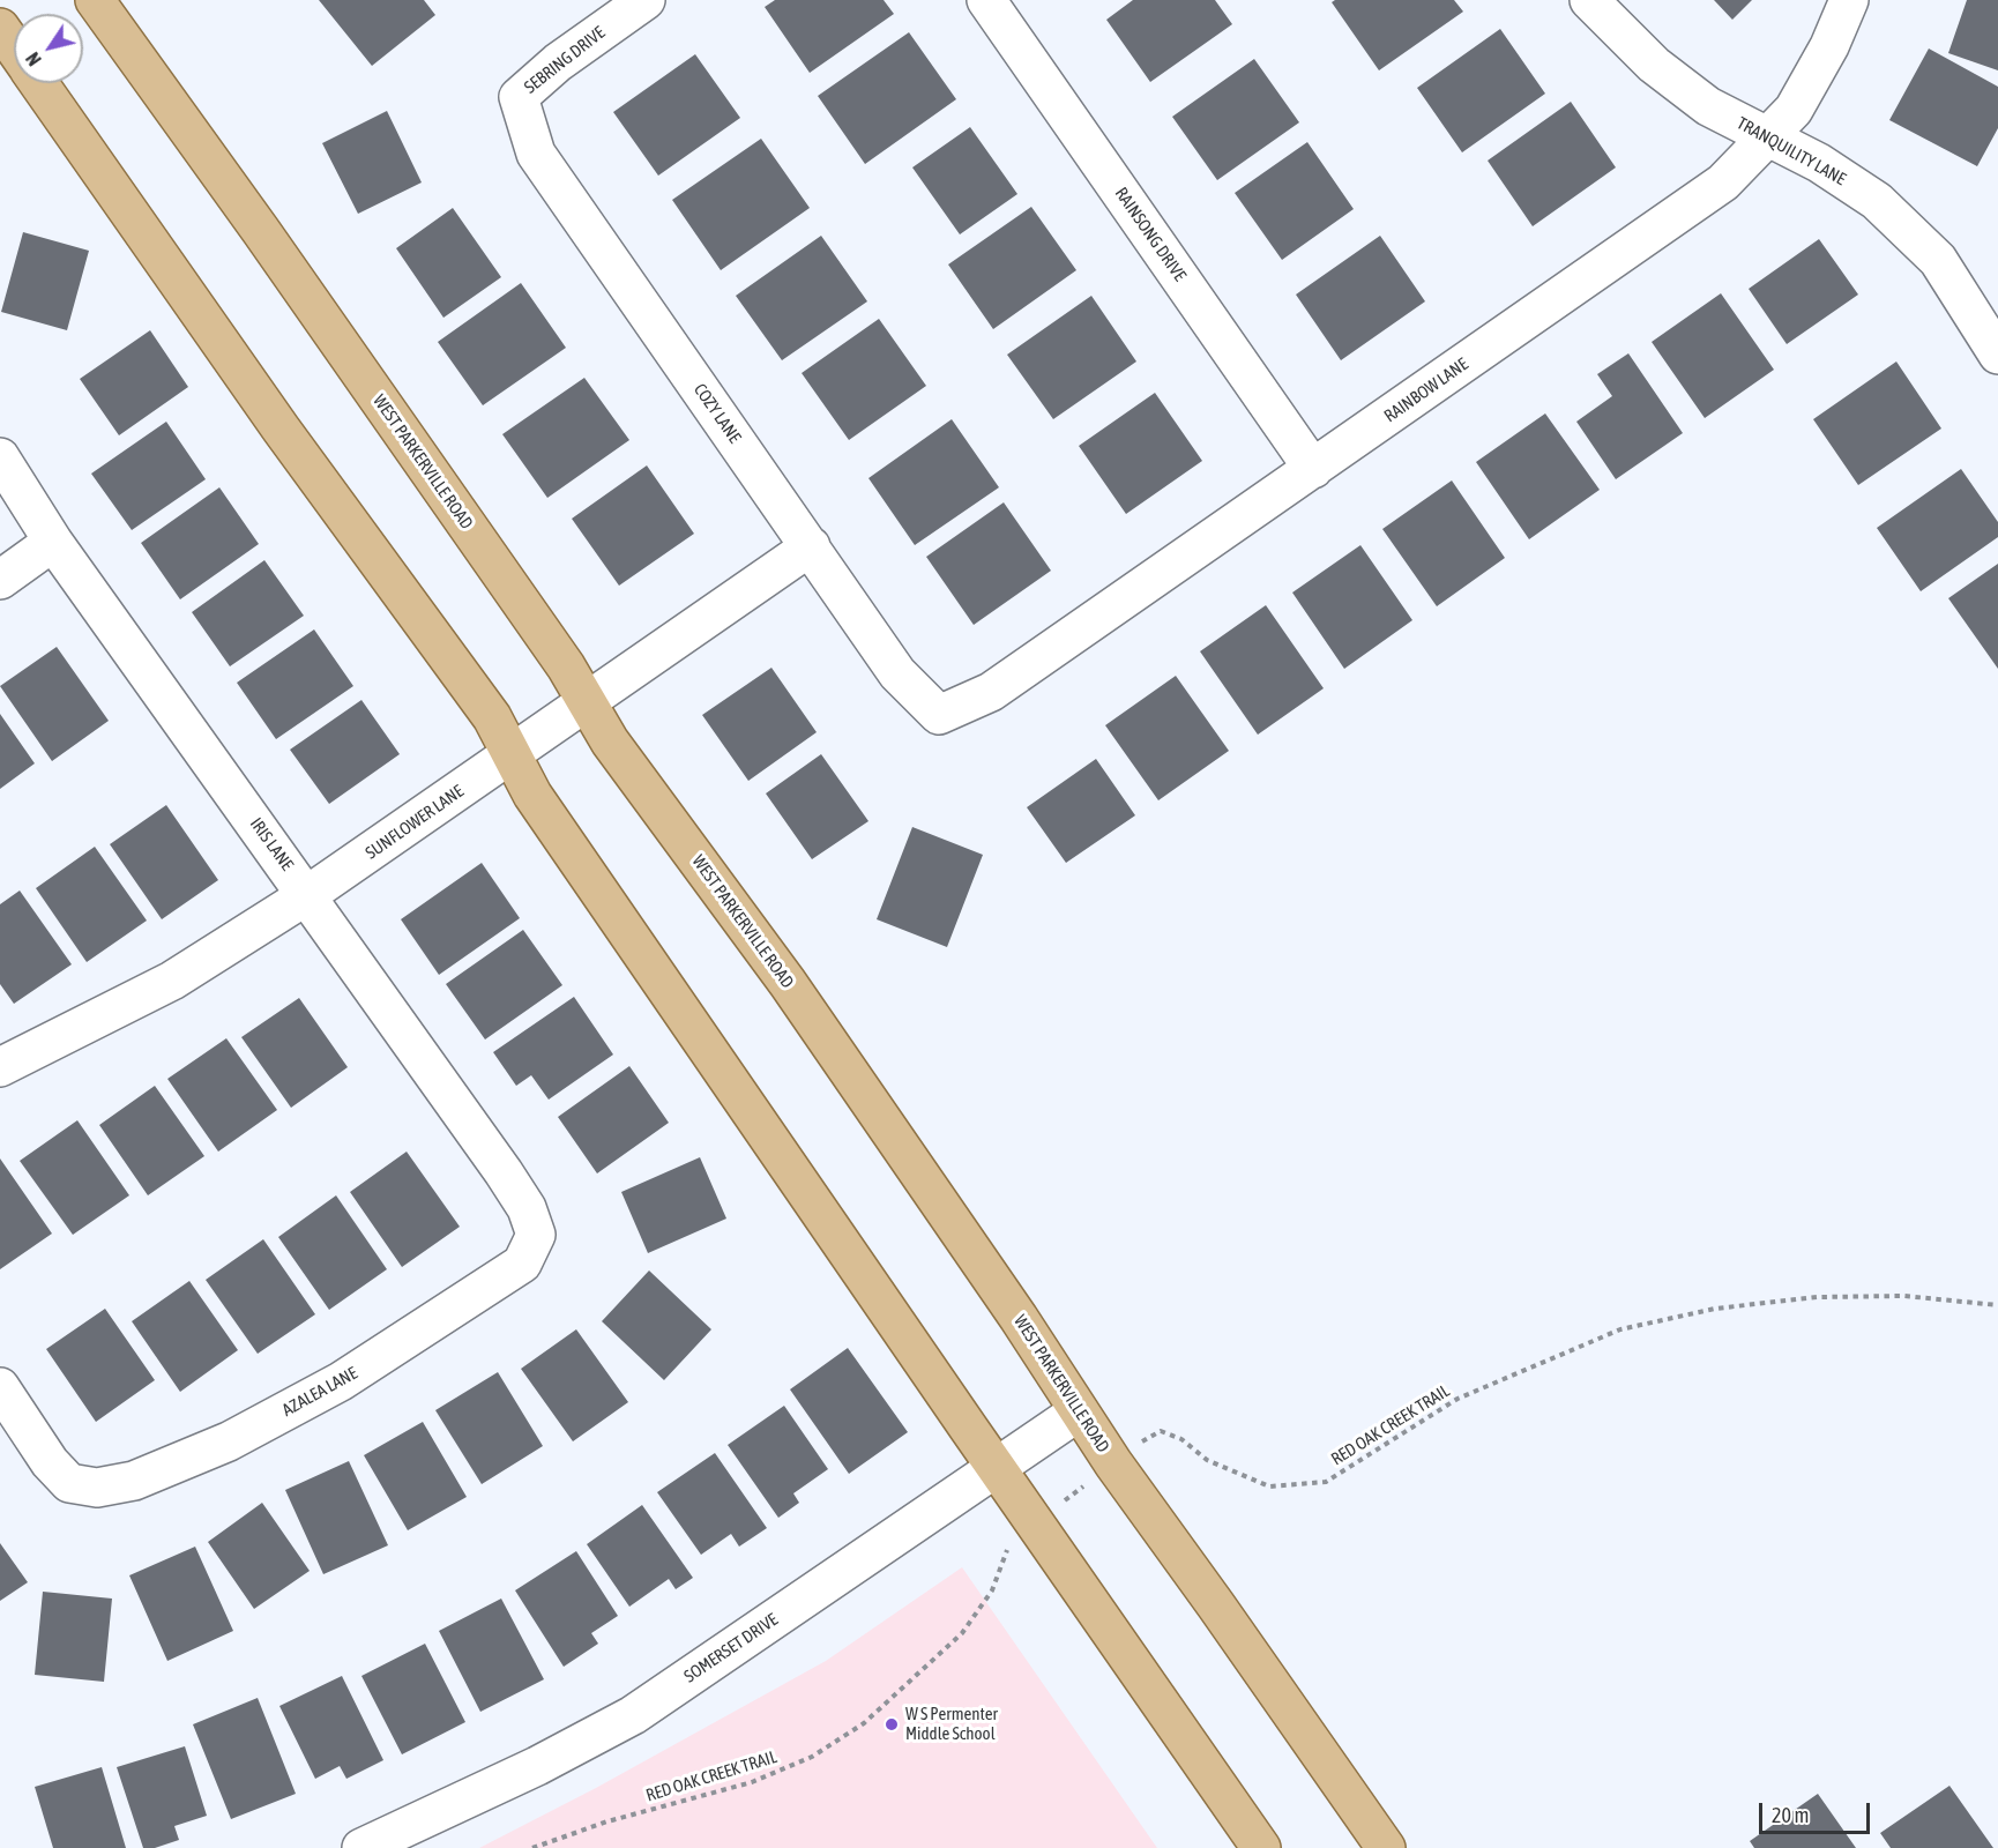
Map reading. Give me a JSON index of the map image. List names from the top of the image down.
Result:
{
  "streets": {
    "main road": ["WEST PARKERVILLE ROAD"],
    "street": [
      "SEBRING DRIVE",
      "TRANQUILITY LANE",
      "RAINSONG DRIVE",
      "RAINBOW LANE",
      "COZY LANE",
      "SUNFLOWER LANE",
      "IRIS LANE",
      "AZALEA LANE",
      "SOMERSET DRIVE"
    ],
    "path": ["RED OAK CREEK TRAIL"]
  },
  "crossings": [
    ["SEBRING DRIVE", "COZY LANE"],
    ["TRANQUILITY LANE", "RAINBOW LANE"],
    ["RAINSONG DRIVE", "RAINBOW LANE"],
    ["RAINBOW LANE", "COZY LANE"],
    ["COZY LANE", "SUNFLOWER LANE"],
    ["WEST PARKERVILLE ROAD", "SUNFLOWER LANE"],
    ["WEST PARKERVILLE ROAD", "RED OAK CREEK TRAIL"],
    ["WEST PARKERVILLE ROAD", "SOMERSET DRIVE"],
    ["SUNFLOWER LANE", "IRIS LANE"],
    ["IRIS LANE", "AZALEA LANE"]
  ],
  "places": ["W S Permenter Middle School"],
  "scale_bar": "20 m",
  "north": "bottom left"
}
